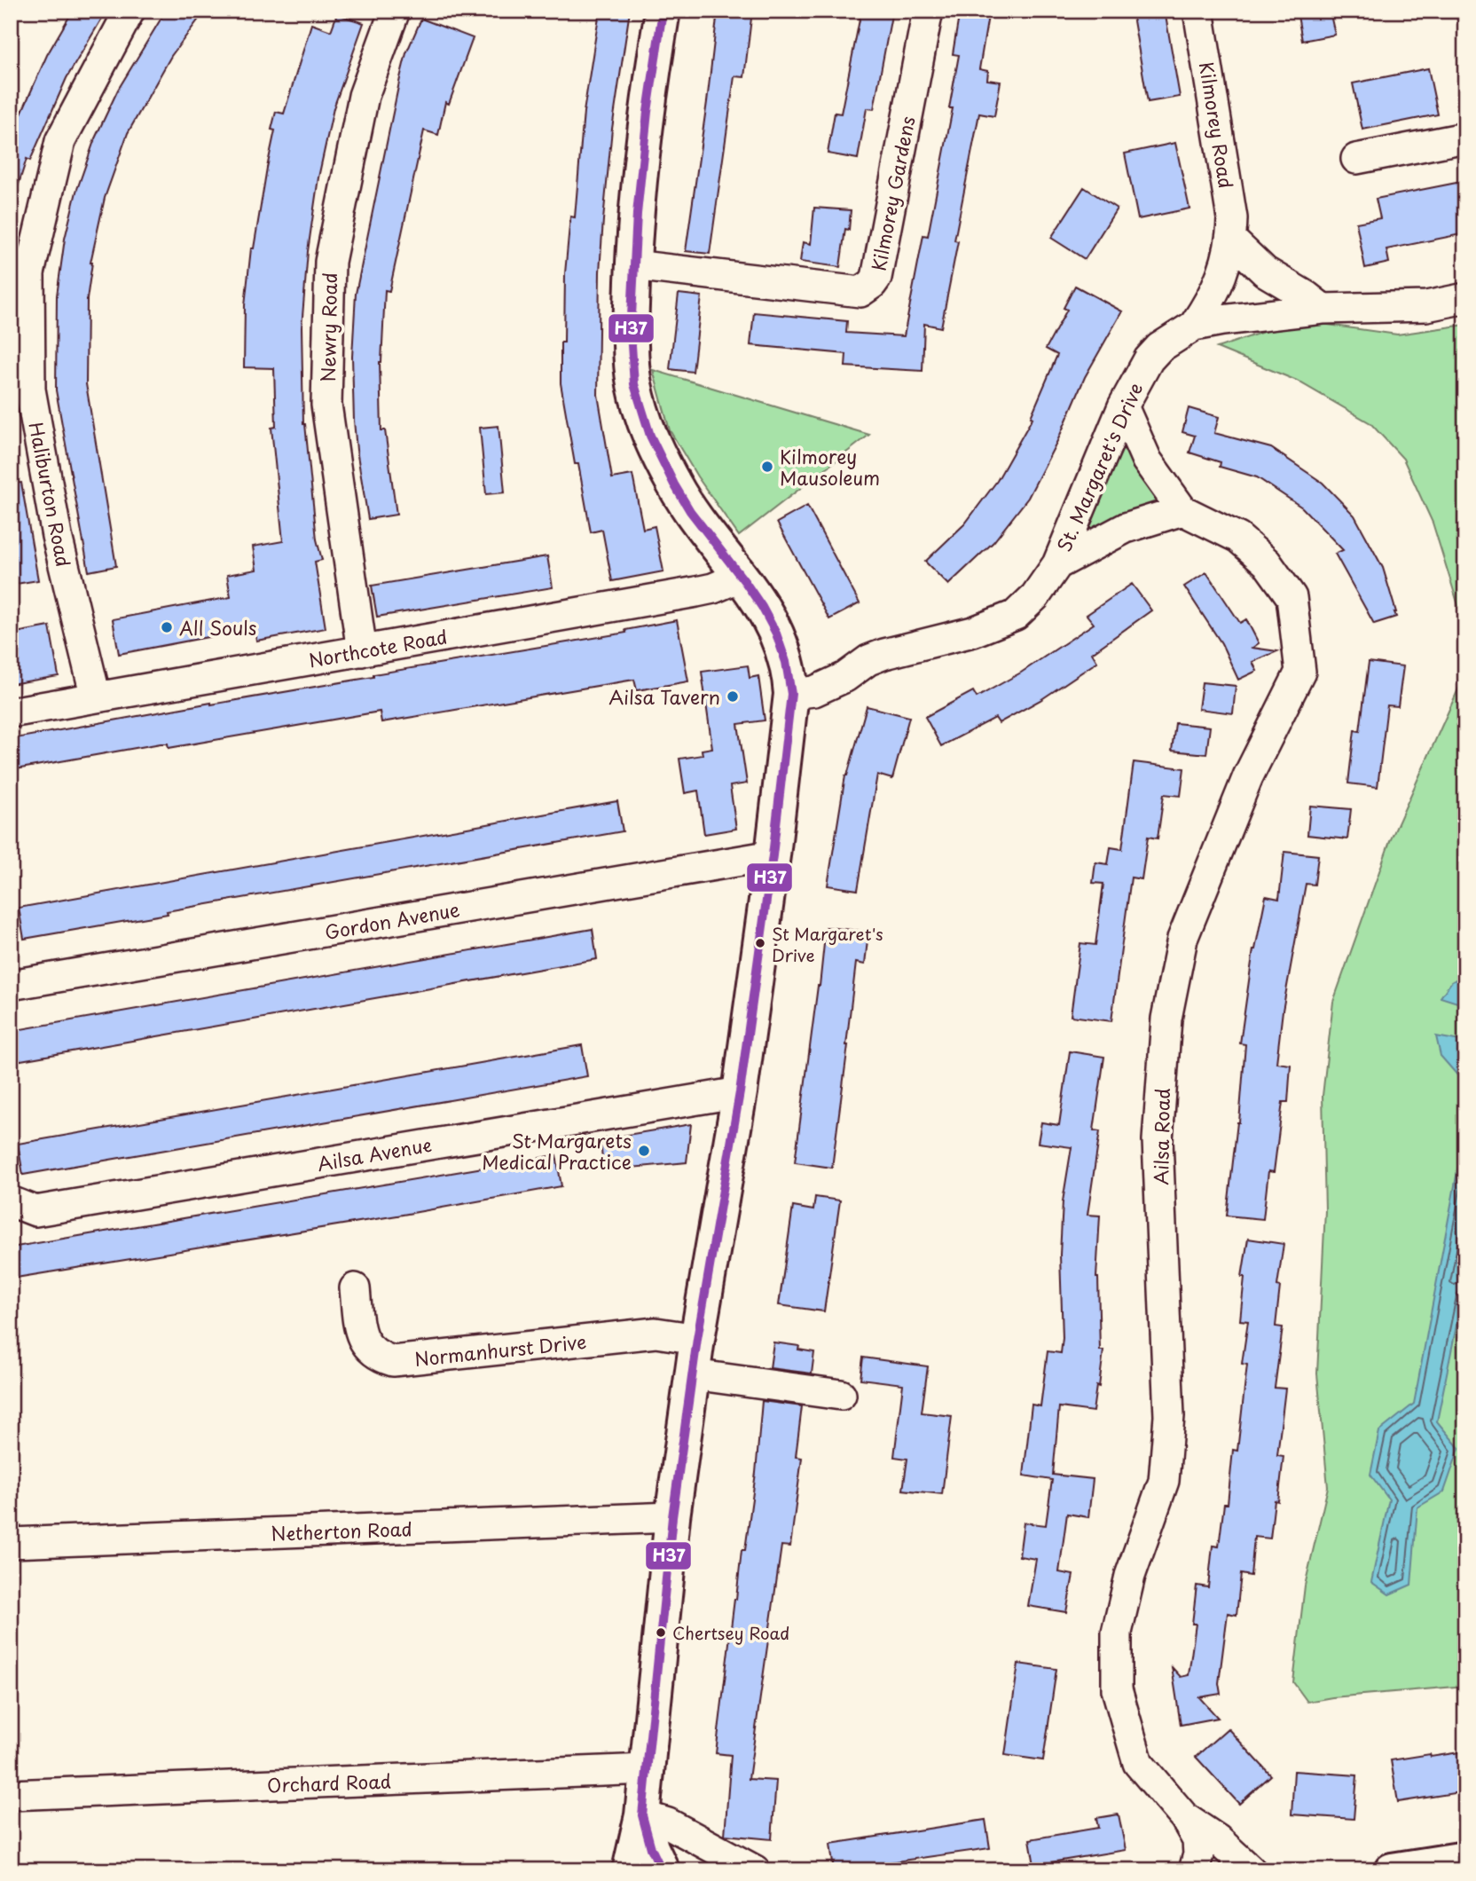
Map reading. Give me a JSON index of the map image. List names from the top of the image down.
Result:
{
  "streets": {
    "street": [
      "Kilmorey Road",
      "Kilmorey Gardens",
      "Newry Road",
      "St. Margaret's Drive",
      "Haliburton Road",
      "Northcote Road",
      "Gordon Avenue",
      "Ailsa Road",
      "Ailsa Avenue",
      "Normanhurst Drive",
      "Netherton Road",
      "Orchard Road"
    ]
  },
  "crossings": [
    ["Kilmorey Road", "St. Margaret's Drive"],
    ["Newry Road", "Northcote Road"],
    ["St. Margaret's Drive", "Ailsa Road"],
    ["Haliburton Road", "Northcote Road"]
  ],
  "places": [
    "Kilmorey Mausoleum",
    "All Souls",
    "Ailsa Tavern",
    "St Margaret's Drive",
    "St Margarets Medical Practice",
    "Chertsey Road"
  ],
  "lines": ["transit line H37"]
}
